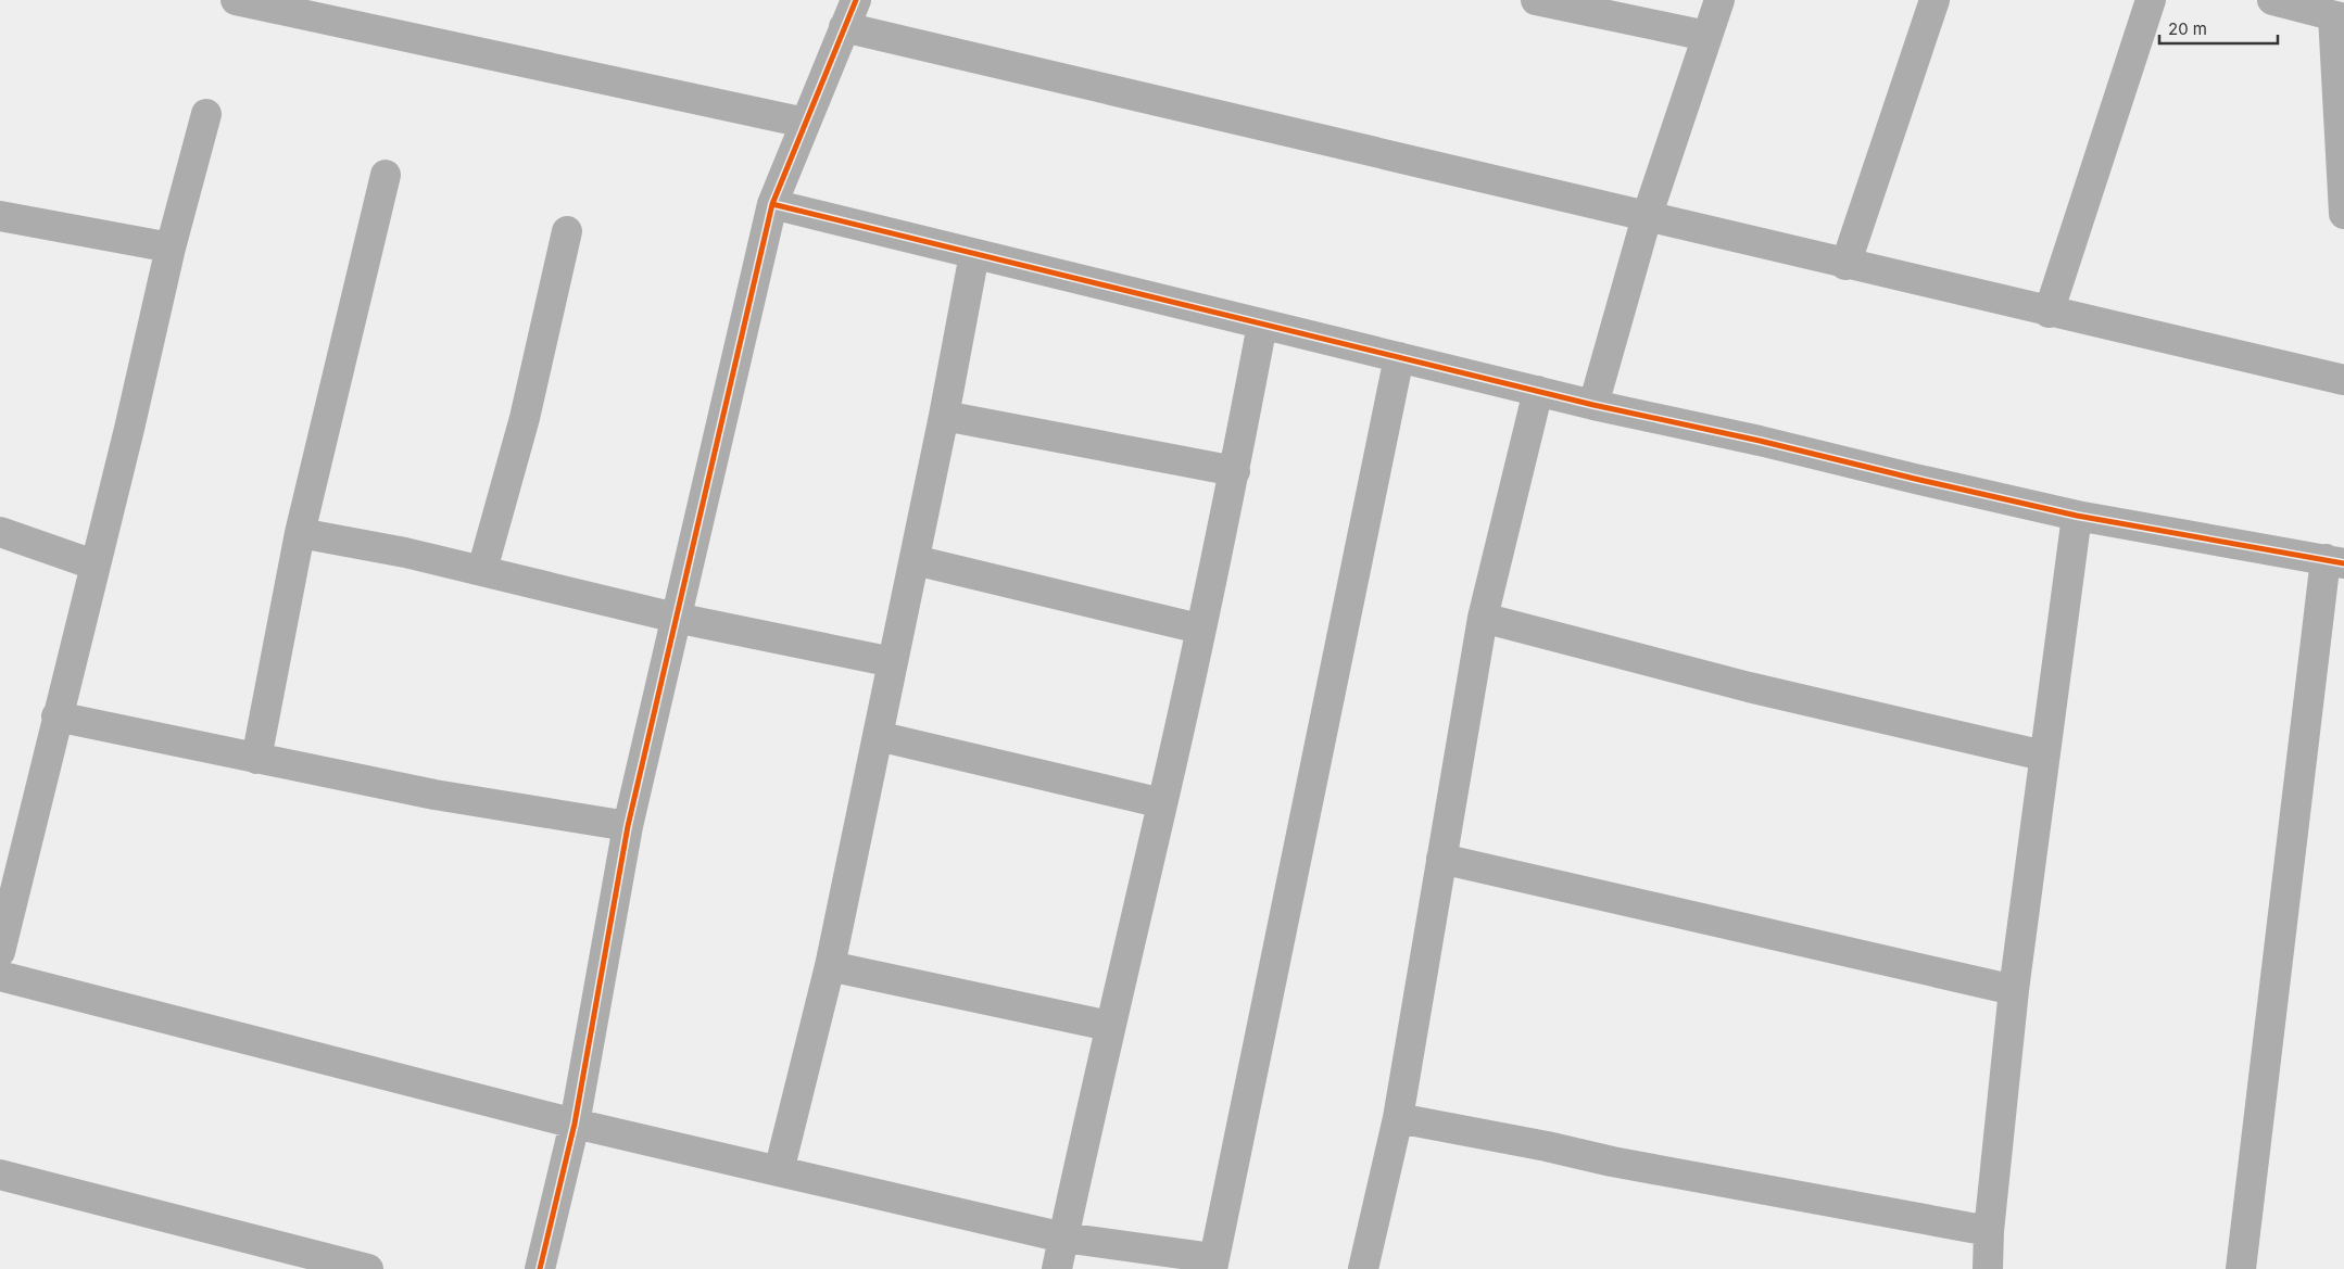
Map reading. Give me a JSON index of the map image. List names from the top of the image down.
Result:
{
  "scale_bar": "20 m"
}
